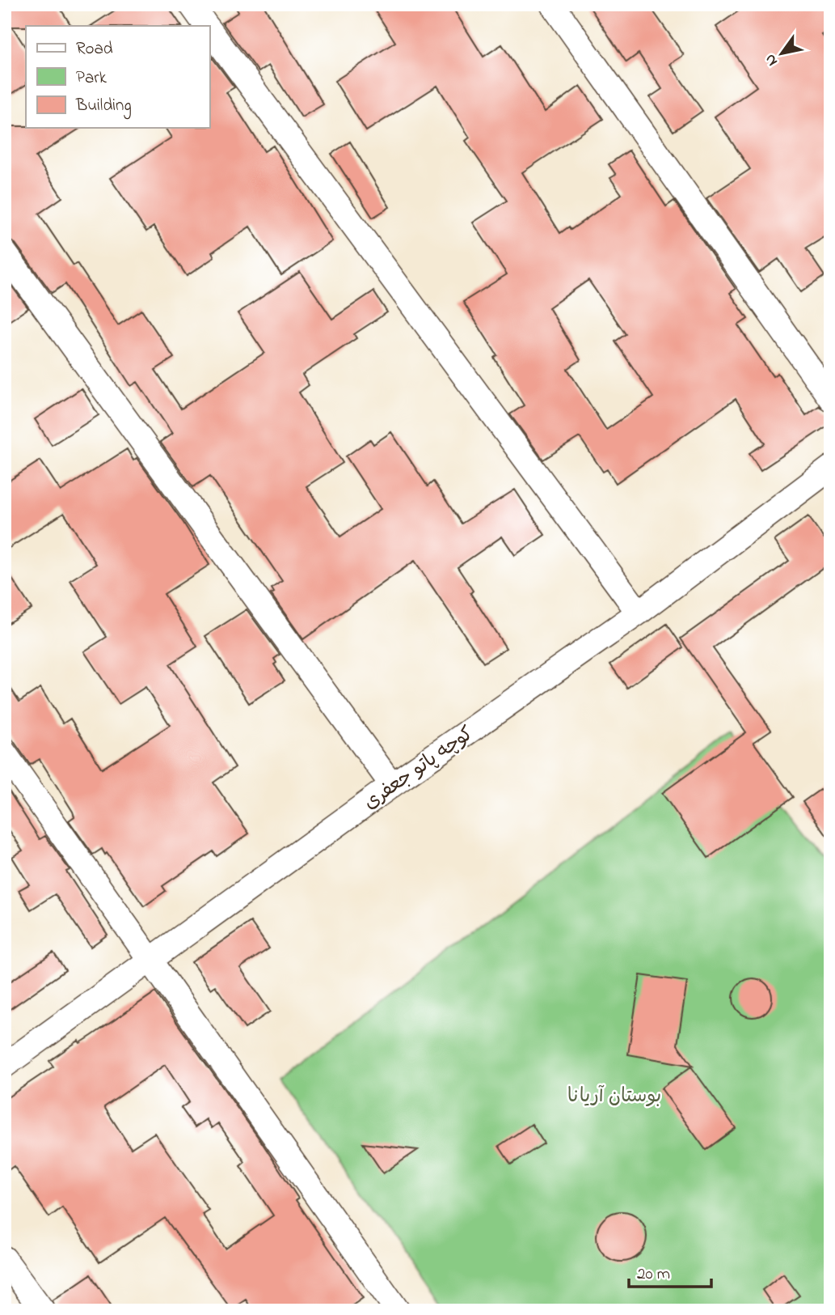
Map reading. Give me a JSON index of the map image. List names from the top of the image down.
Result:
{
  "streets": {
    "street": ["کوچه پاتو جعفری"]
  },
  "parks": ["بوستان آریانا"],
  "legend": ["Road", "Park", "Building"],
  "scale_bar": "20 m",
  "north": "bottom left"
}
